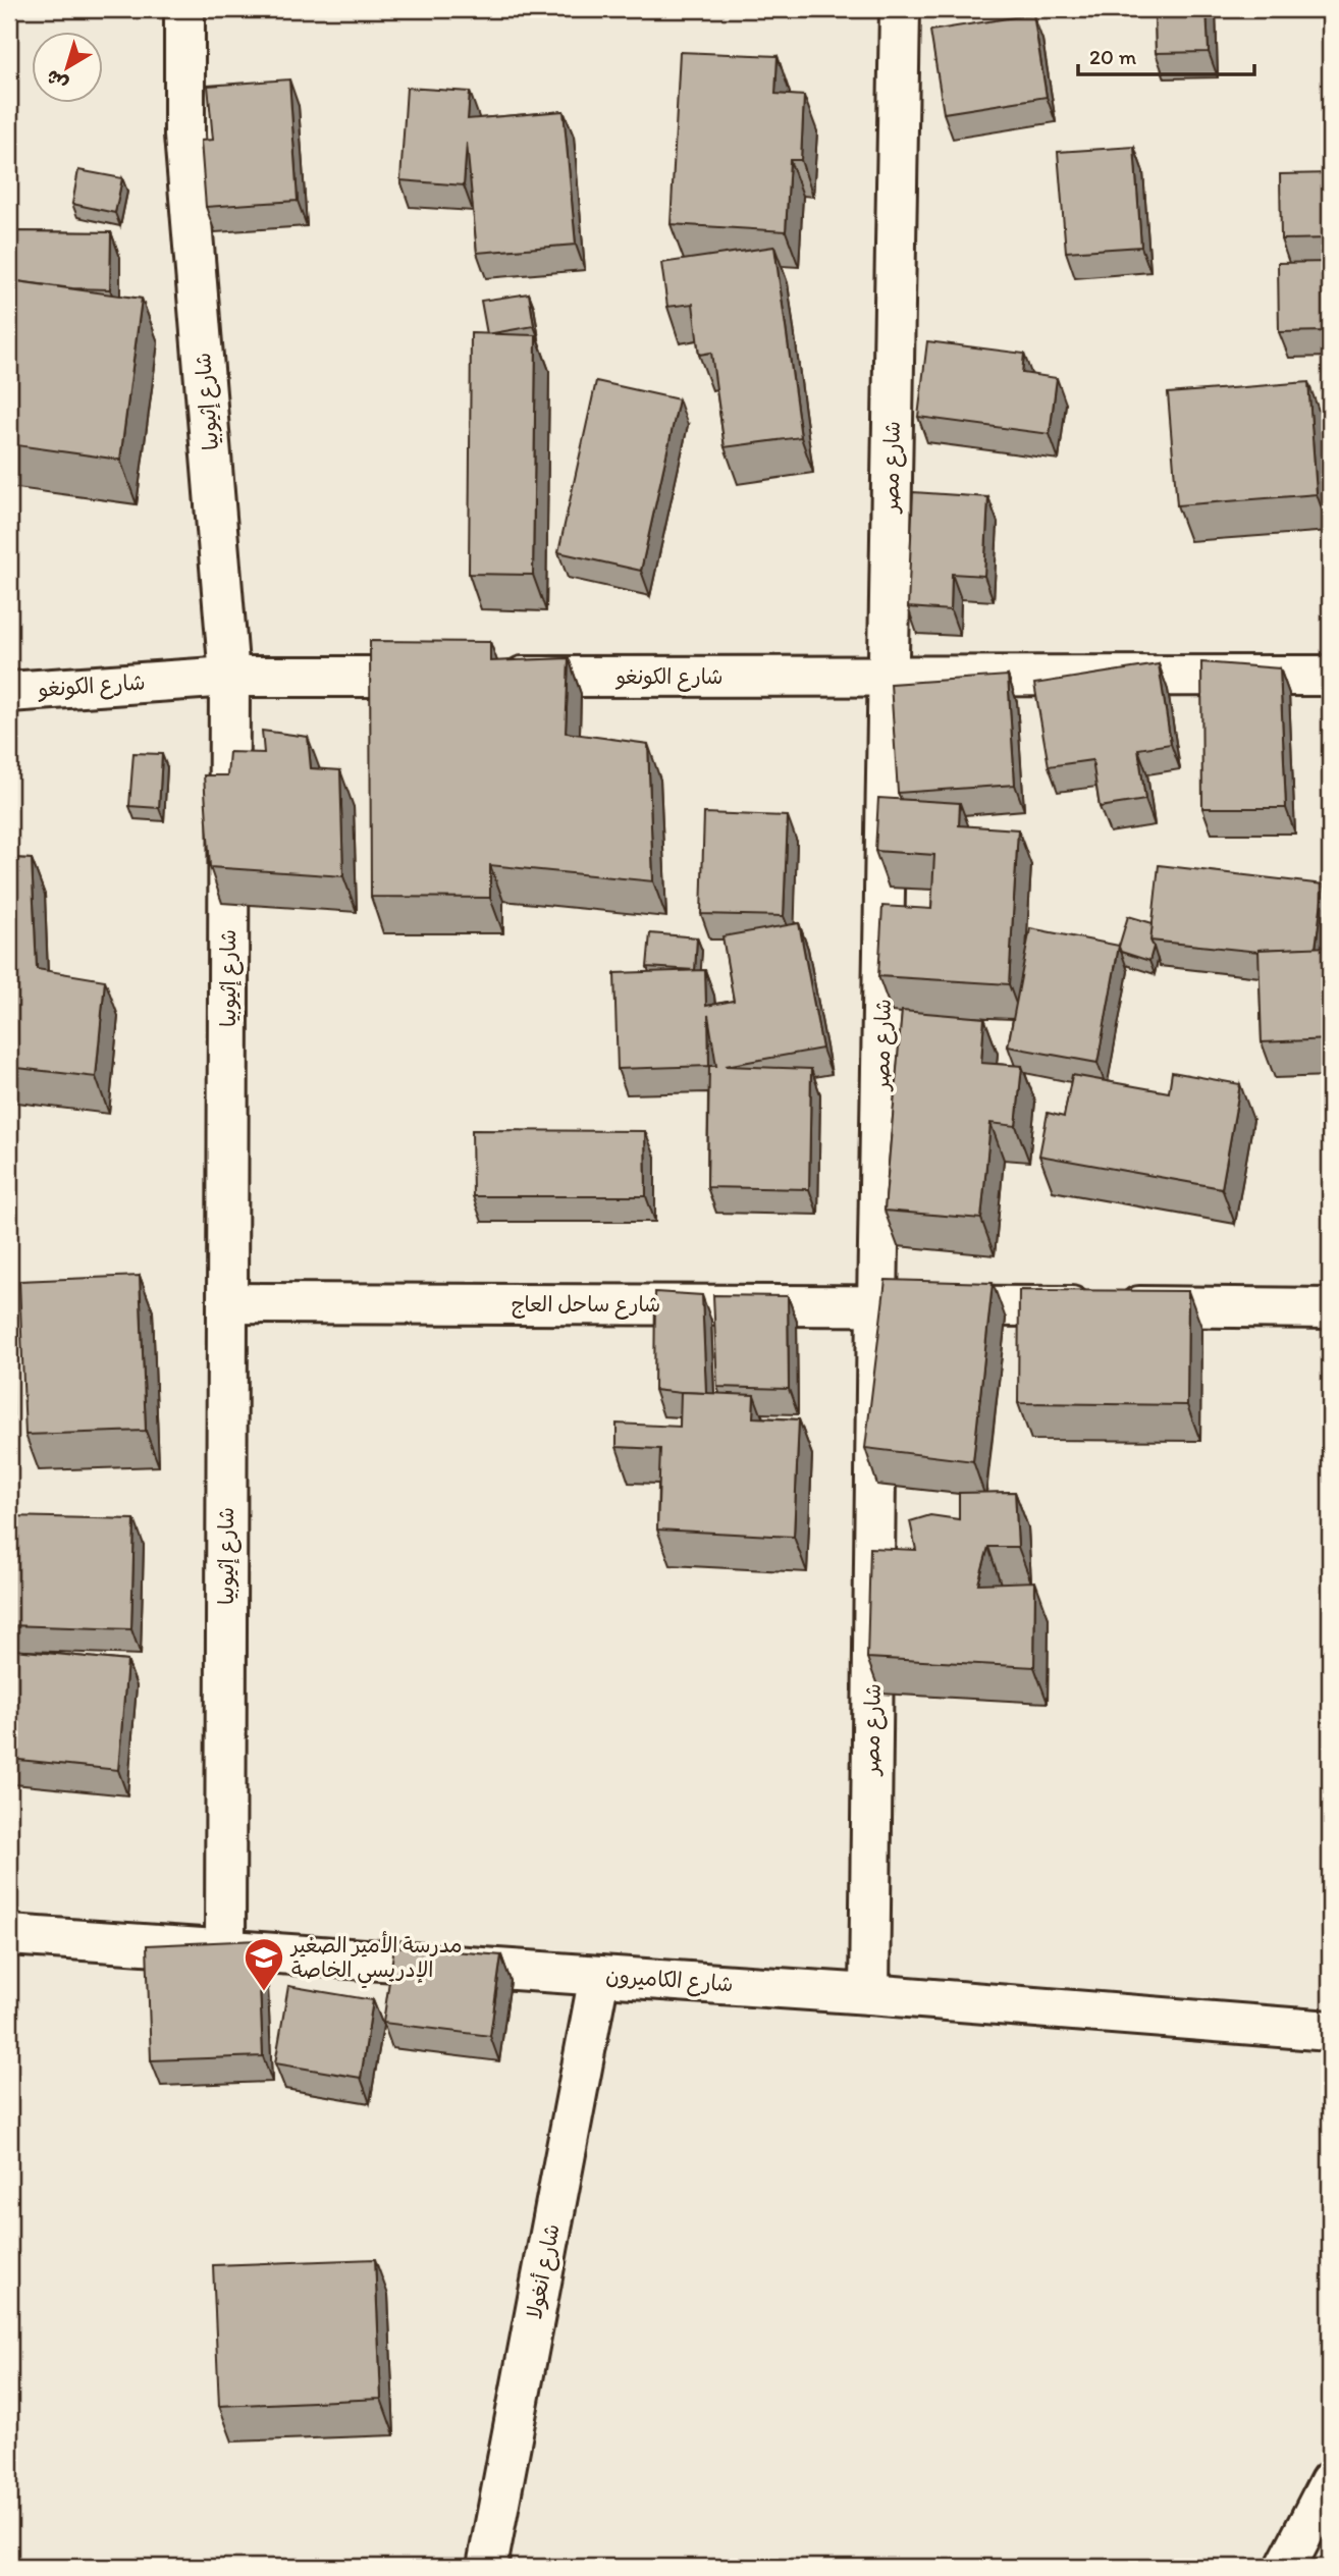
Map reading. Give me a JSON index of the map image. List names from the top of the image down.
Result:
{
  "streets": {
    "street": [
      "شارع إثيوبيا",
      "شارع مصر",
      "شارع الكونغو",
      "شارع ساحل العاج",
      "شارع الكاميرون",
      "شارع أنغولا"
    ]
  },
  "crossings": [
    ["شارع إثيوبيا", "شارع الكونغو"],
    ["شارع إثيوبيا", "شارع ساحل العاج"],
    ["شارع إثيوبيا", "شارع الكاميرون"],
    ["شارع مصر", "شارع الكونغو"],
    ["شارع مصر", "شارع ساحل العاج"],
    ["شارع مصر", "شارع الكاميرون"],
    ["شارع الكاميرون", "شارع أنغولا"]
  ],
  "places": {
    "school or university": ["مدرسة الأمير الصغير الإدريسي الخاصة"]
  },
  "scale_bar": "20 m",
  "north": "bottom left"
}
